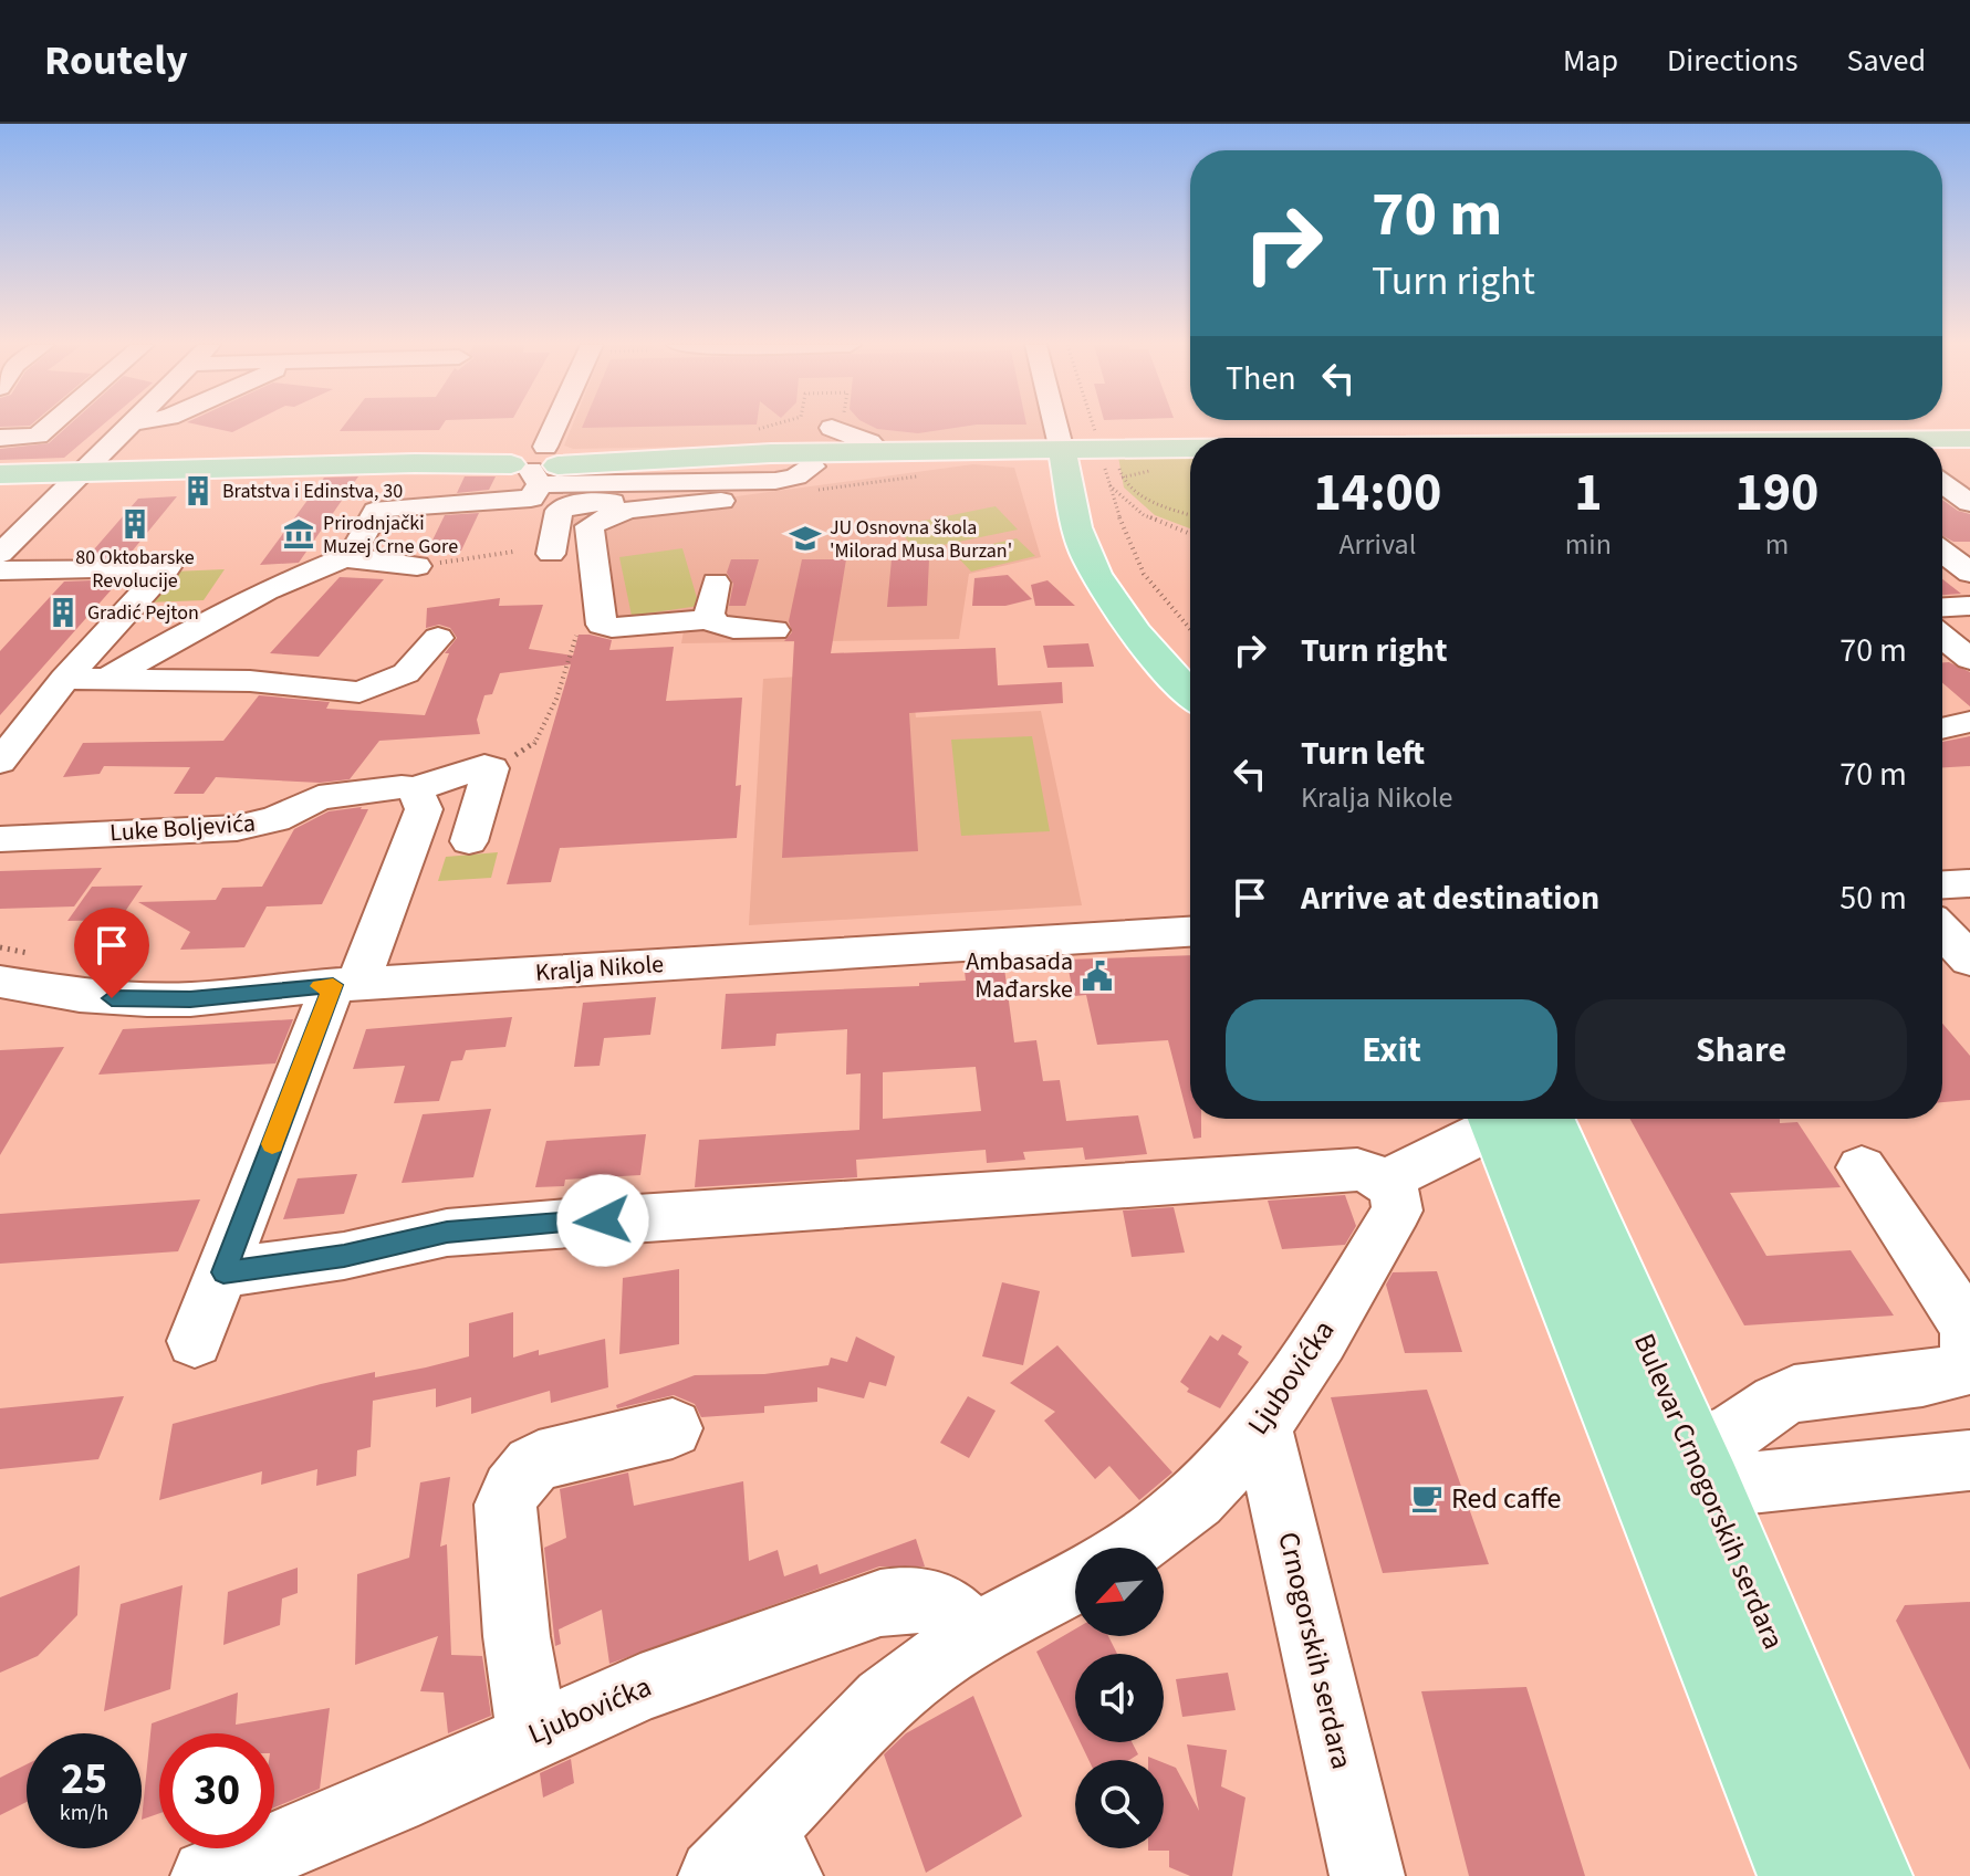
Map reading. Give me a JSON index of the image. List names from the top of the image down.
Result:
{
  "streets": {
    "main road": ["Bulevar Crnogorskih serdara"],
    "street": [
      "Luke Boljevića",
      "Kralja Nikole",
      "Ljubovićka",
      "Crnogorskih serdara"
    ]
  },
  "crossings": [
    ["Ljubovićka", "Crnogorskih serdara"]
  ],
  "places": {
    "building": ["Bratstva i Edinstva, 30", "80 Oktobarske Revolucije", "Gradić Pejton"],
    "museum": ["Prirodnjački Muzej Crne Gore"],
    "school or university": ["JU Osnovna škola 'Milorad Musa Burzan'"],
    "public building": ["Ambasada Mađarske"],
    "cafe": ["Red caffe"]
  },
  "north": "bottom left",
  "page": {
    "header": "Routely",
    "nav": ["Map", "Directions", "Saved"],
    "turn": ["70 m", "Turn right"],
    "then": "Then",
    "eta": [
      "14:00",
      "Arrival",
      "1",
      "min",
      "190",
      "m"
    ],
    "list": [
      {
        "name": "Turn right",
        "value": "70 m"
      },
      {
        "name": "Turn left",
        "note": "Kralja Nikole",
        "value": "70 m"
      },
      {
        "name": "Arrive at destination",
        "value": "50 m"
      }
    ],
    "buttons": ["Exit", "Share"],
    "speed": "25 km/h",
    "limit": "30"
  }
}
